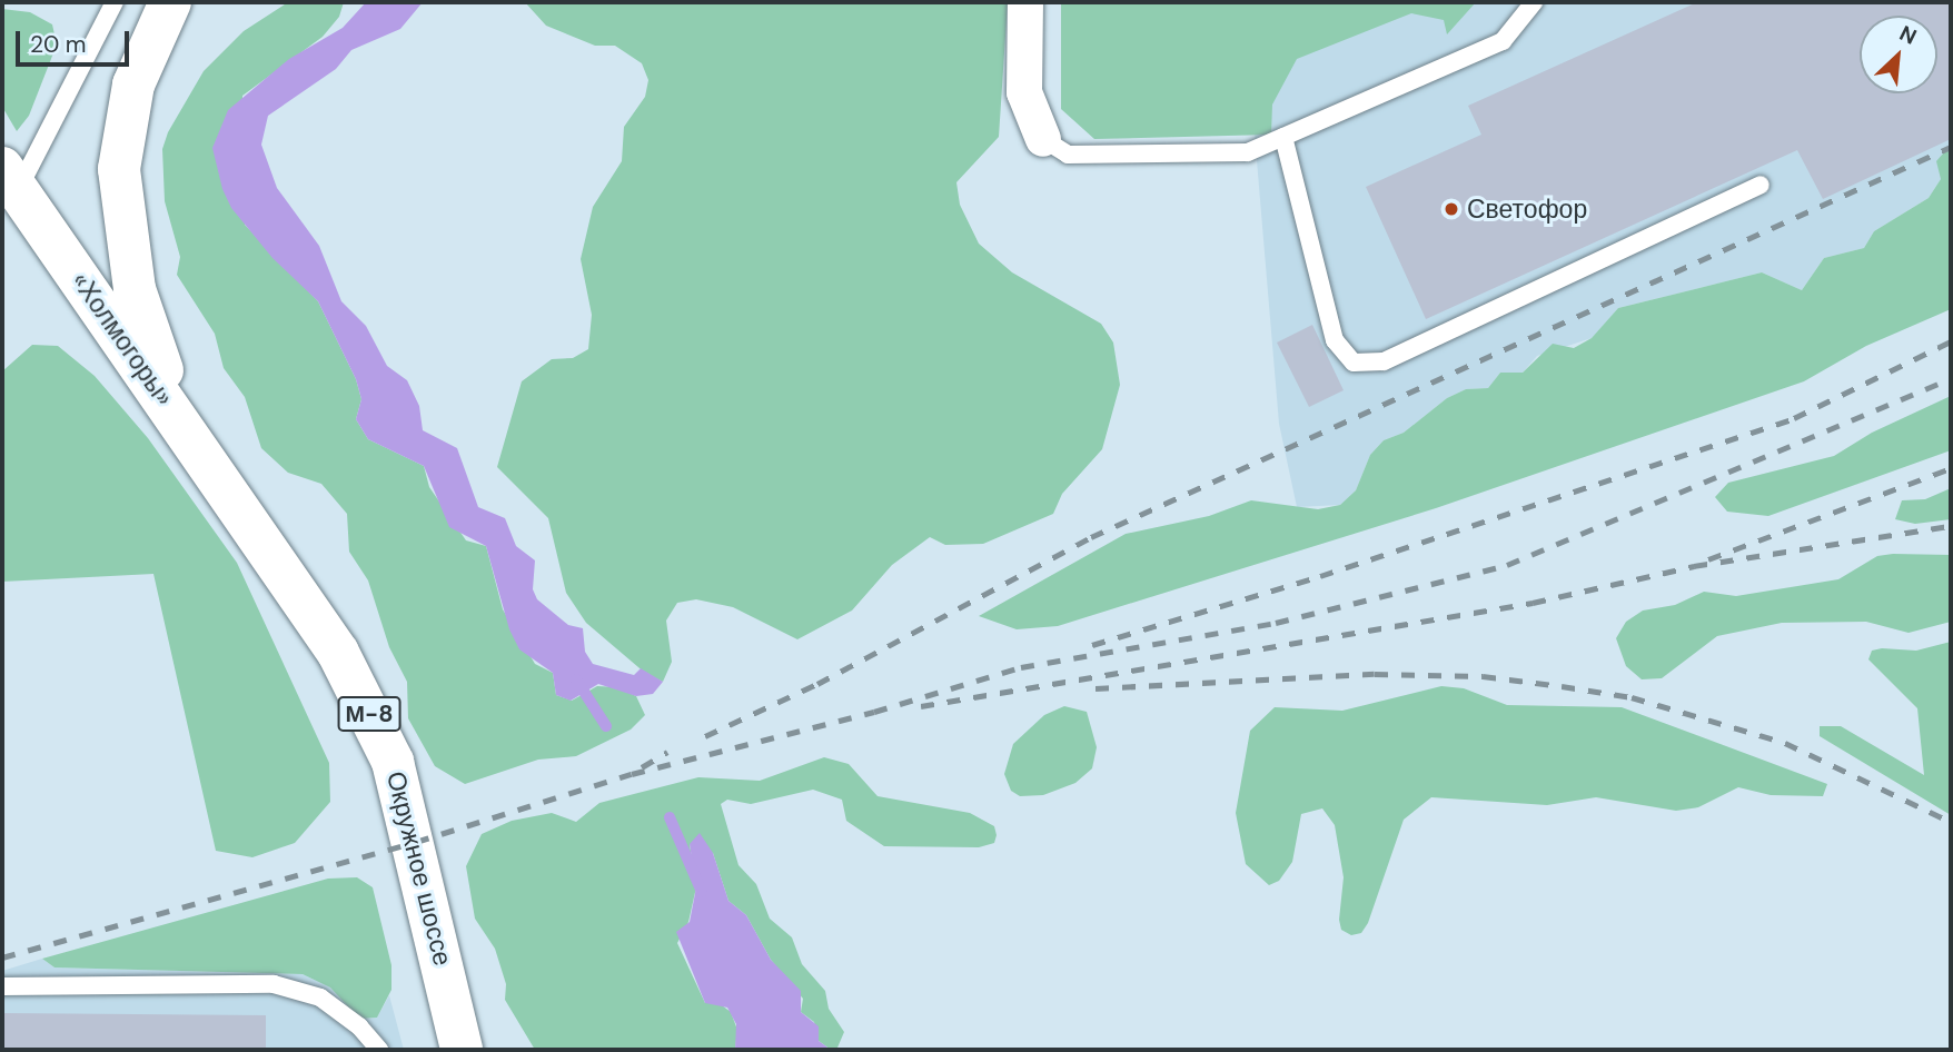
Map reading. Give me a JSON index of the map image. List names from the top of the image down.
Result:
{
  "streets": {
    "main road": ["«Холмогоры»", "М-8", "Окружное шоссе"]
  },
  "crossings": [
    ["«Холмогоры»", "Окружное шоссе"]
  ],
  "places": ["Светофор"],
  "scale_bar": "20 m",
  "north": "top right"
}
